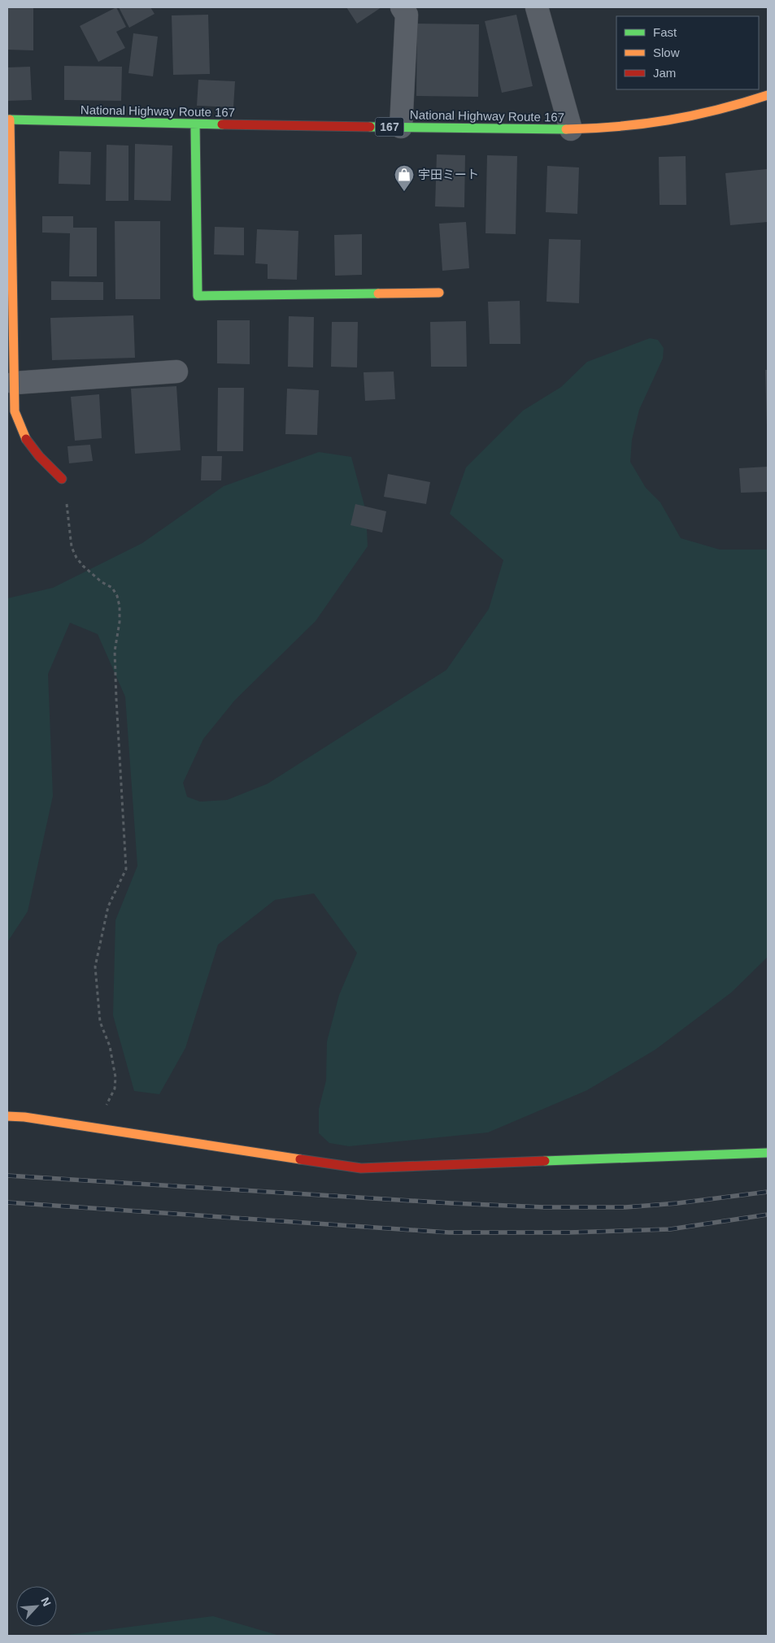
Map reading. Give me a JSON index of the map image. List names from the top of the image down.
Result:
{
  "streets": {
    "main road": ["National Highway Route 167", "167"]
  },
  "places": {
    "shop": ["宇田ミート"]
  },
  "legend": ["Fast", "Slow", "Jam"],
  "north": "top right"
}
